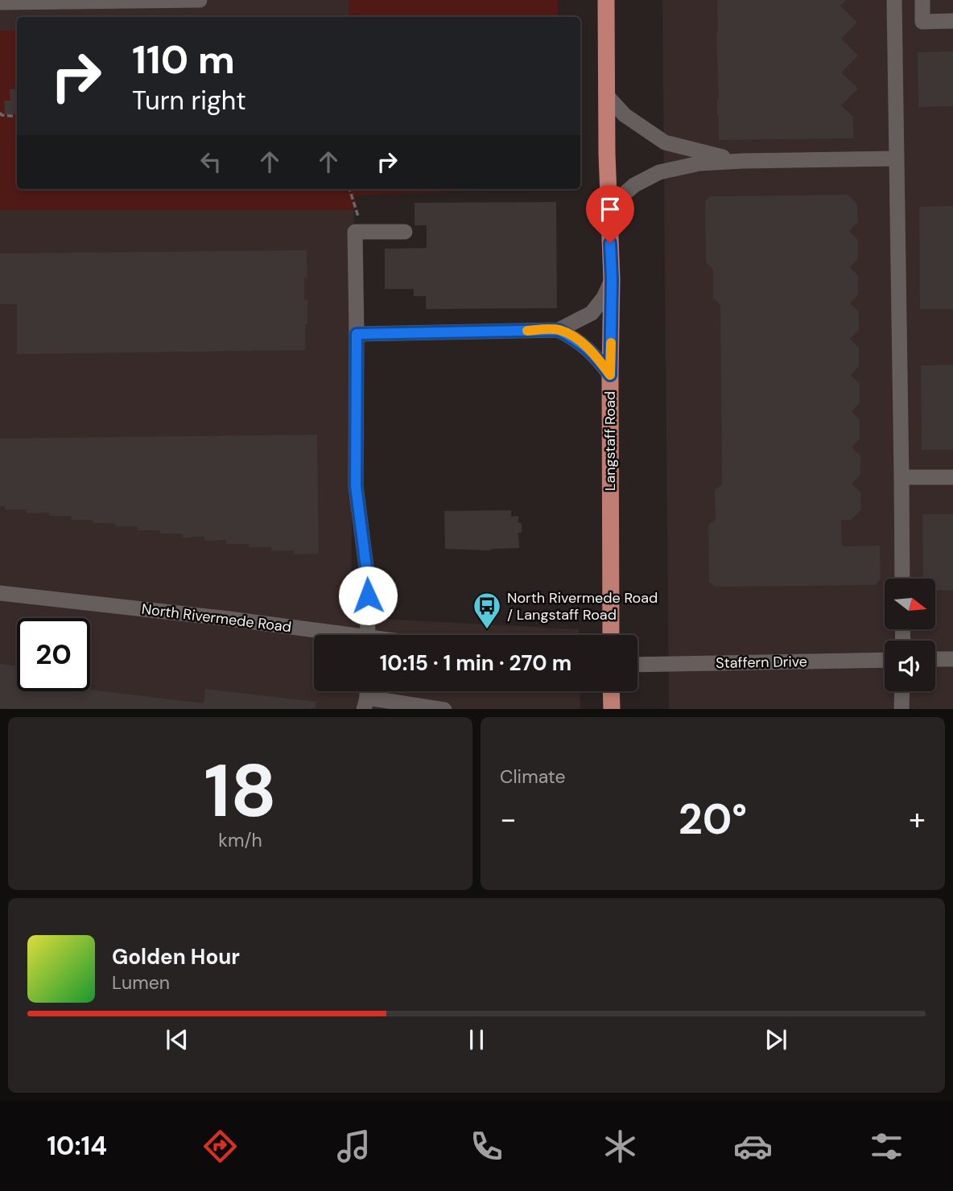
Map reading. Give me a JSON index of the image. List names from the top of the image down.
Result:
{
  "streets": {
    "main road": ["Langstaff Road"],
    "street": ["North Rivermede Road", "Staffern Drive"]
  },
  "places": {
    "bus stop": ["North Rivermede Road / Langstaff Road"]
  },
  "north": "right",
  "page": {
    "turn": ["110 m", "Turn right"],
    "limit": "20",
    "trip": "10:15 · 1 min · 270 m",
    "tile": [
      ["18", "km/h"],
      "Climate"
    ],
    "heat": ["−", "20°", "+"],
    "song": ["Golden Hour", "Lumen"],
    "tabs": "10:14"
  }
}
